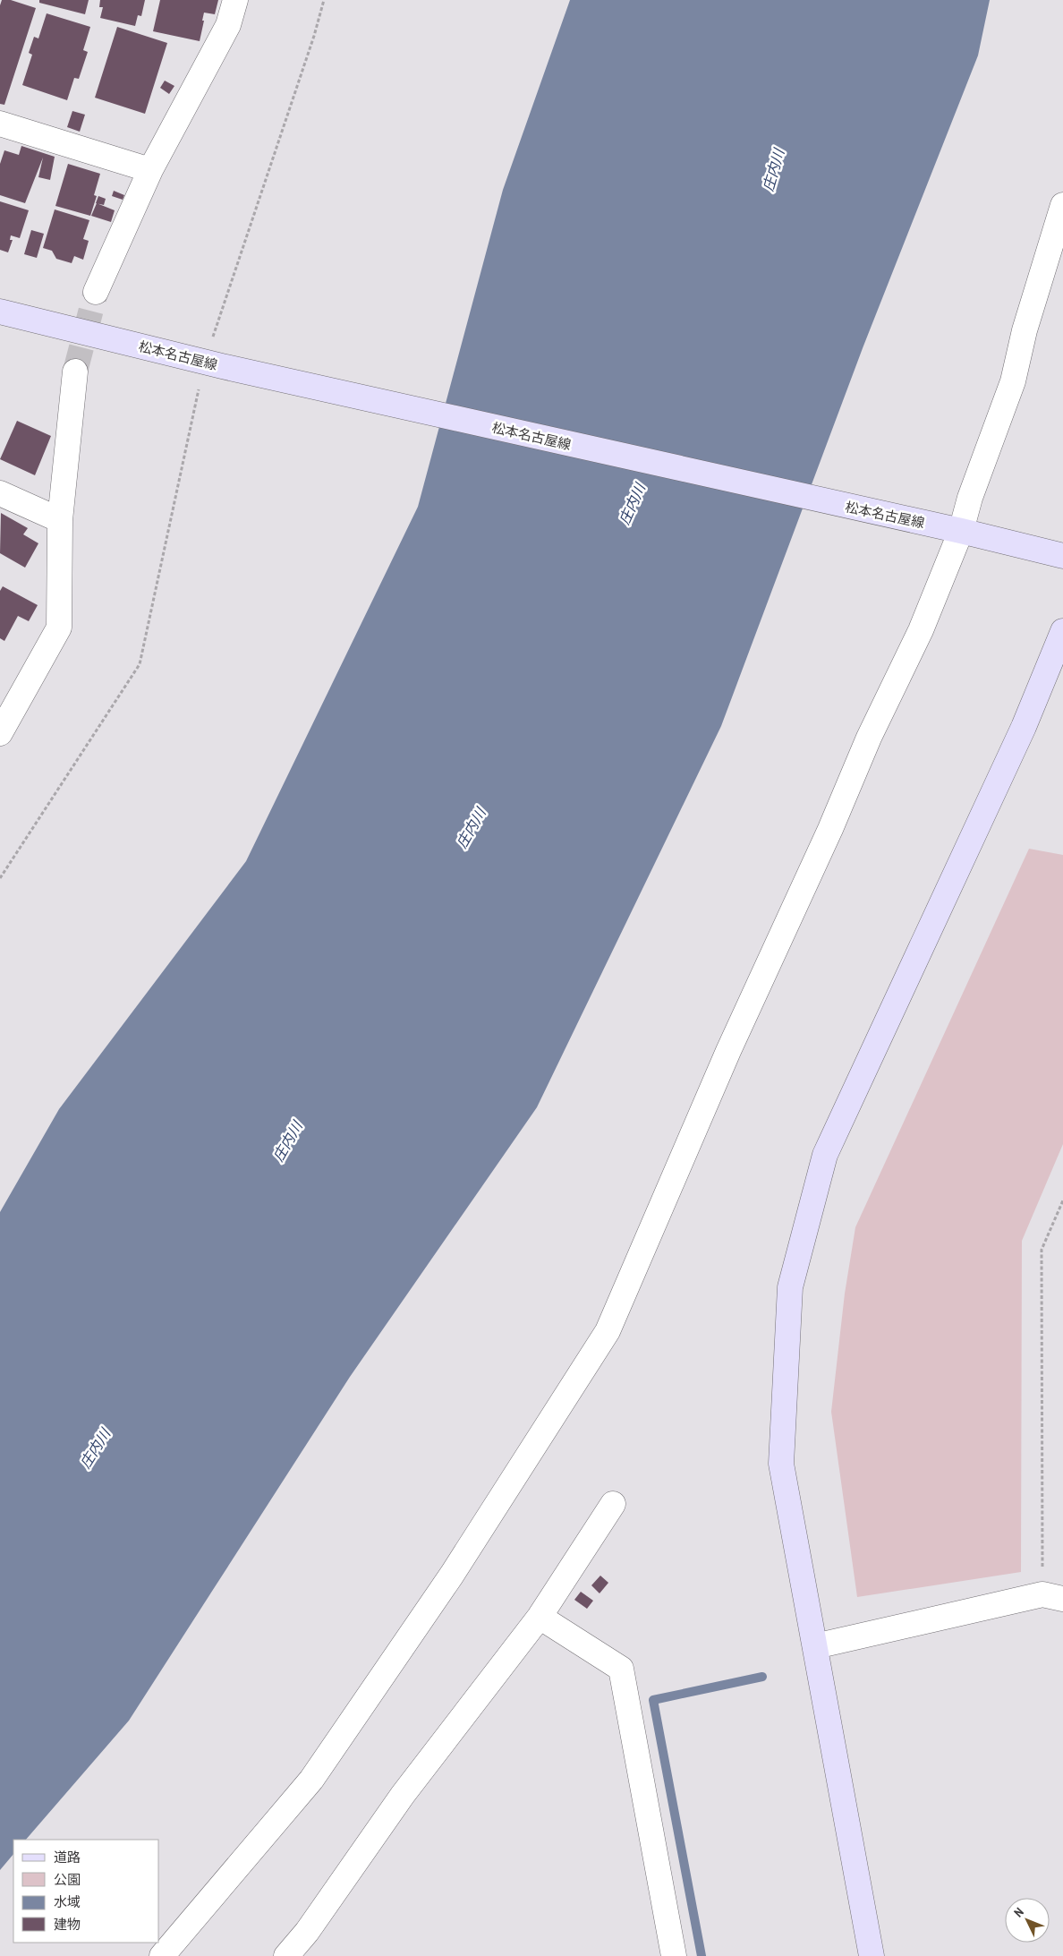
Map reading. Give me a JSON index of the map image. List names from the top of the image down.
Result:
{
  "streets": {
    "street": ["松本名古屋線"]
  },
  "water": ["庄内川"],
  "legend": [
    "道路",
    "公園",
    "水域",
    "建物"
  ],
  "north": "top left"
}
